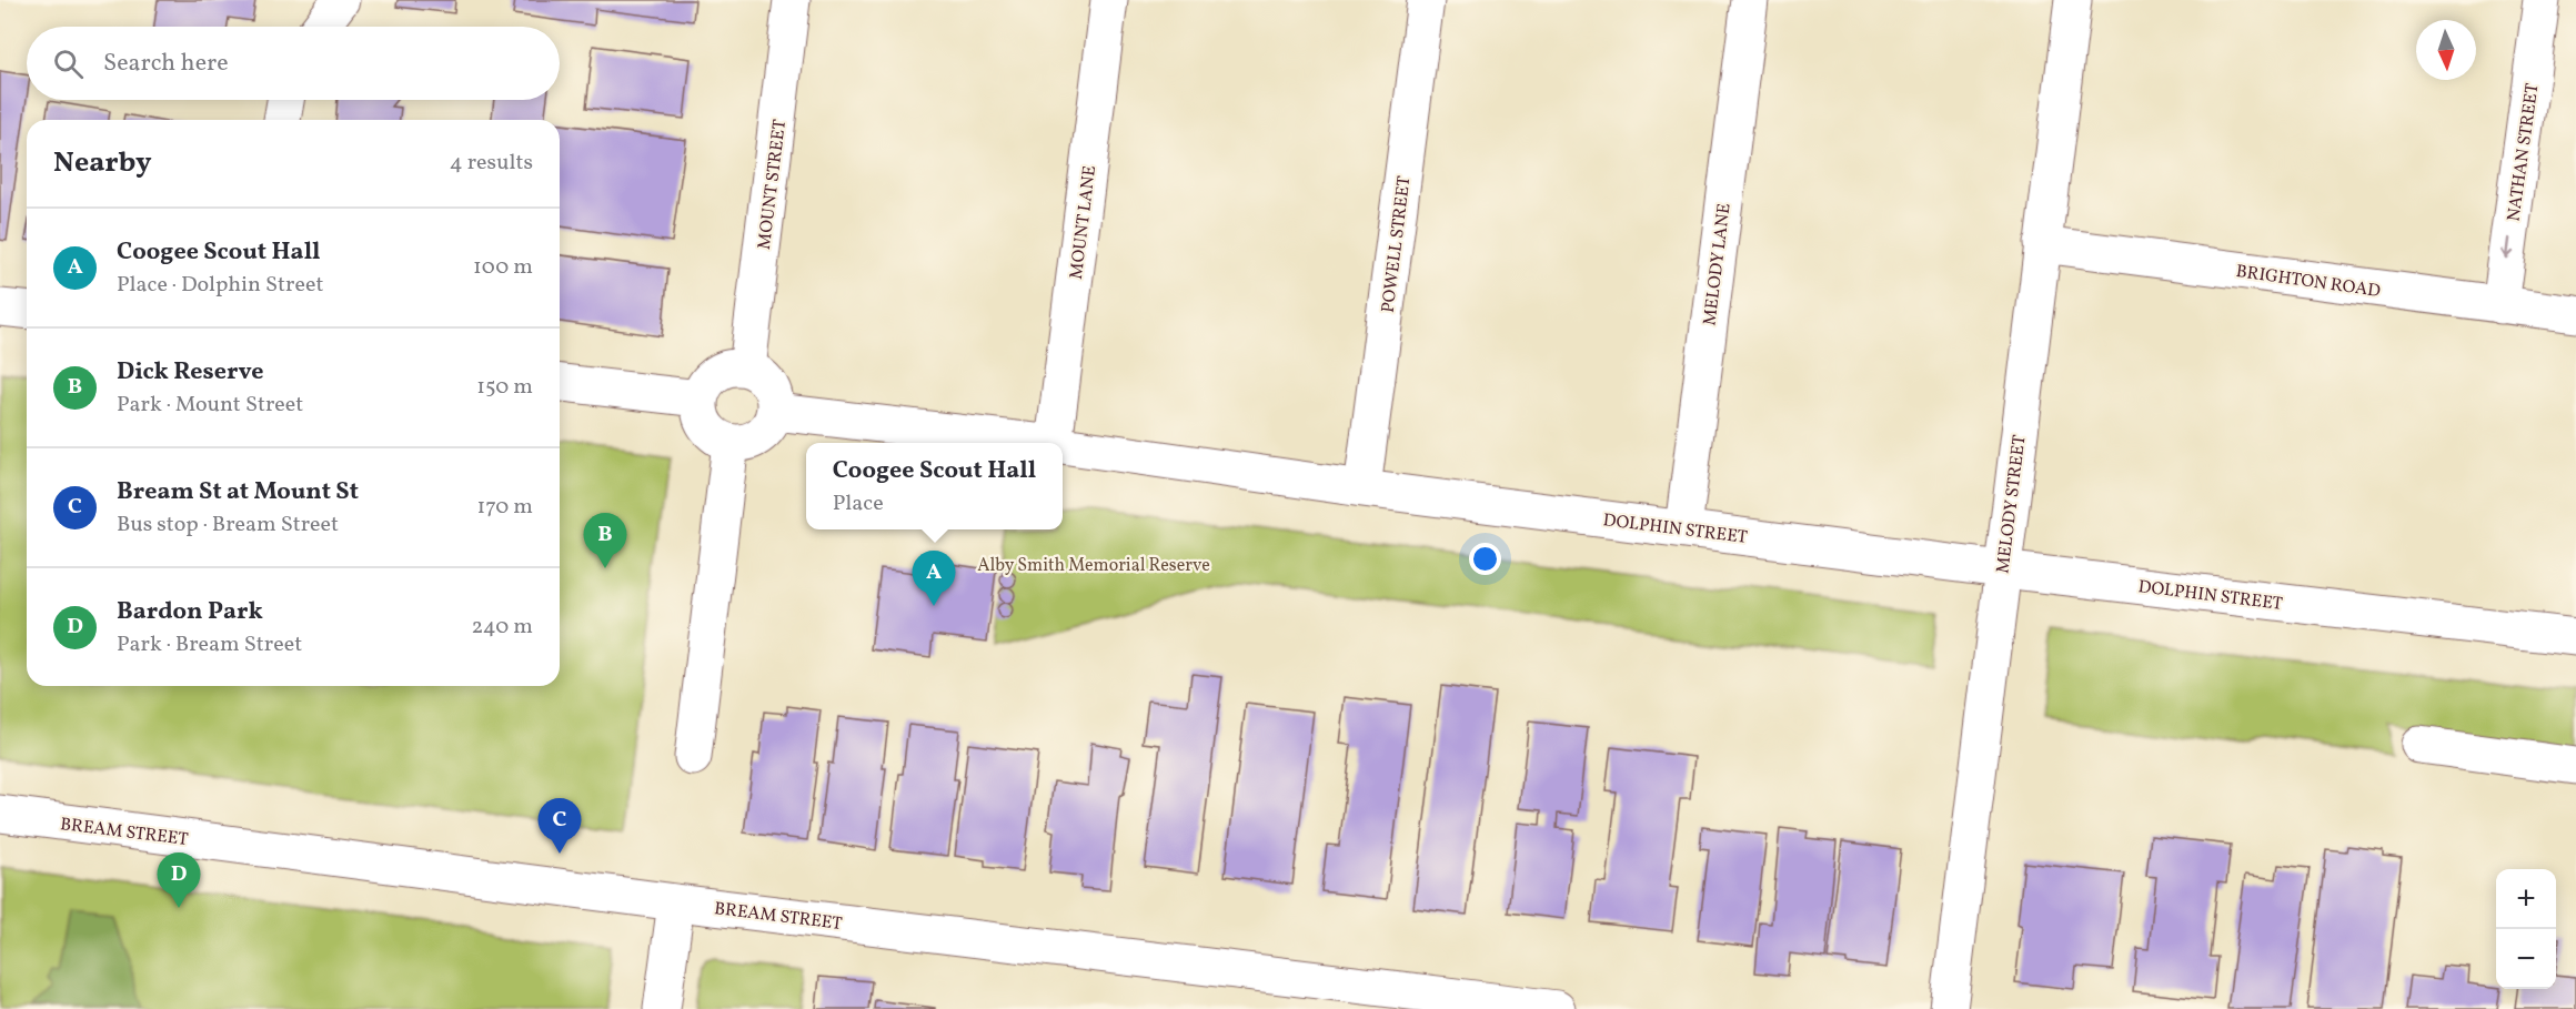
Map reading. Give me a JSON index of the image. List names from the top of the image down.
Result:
{
  "streets": {
    "street": [
      "NATHAN STREET",
      "MOUNT STREET",
      "MOUNT LANE",
      "POWELL STREET",
      "MELODY LANE",
      "BRIGHTON ROAD",
      "MELODY STREET",
      "DOLPHIN STREET",
      "BREAM STREET"
    ]
  },
  "crossings": [
    ["NATHAN STREET", "BRIGHTON ROAD"],
    ["MOUNT STREET", "DOLPHIN STREET"],
    ["POWELL STREET", "DOLPHIN STREET"],
    ["MELODY LANE", "DOLPHIN STREET"],
    ["BRIGHTON ROAD", "MELODY STREET"],
    ["MELODY STREET", "DOLPHIN STREET"]
  ],
  "one_way": ["NATHAN STREET"],
  "parks": ["Alby Smith Memorial Reserve"],
  "north": "bottom",
  "page": {
    "search": "Search here",
    "heading": ["Nearby", "4 results"],
    "list": [
      {
        "mark": "A",
        "name": "Coogee Scout Hall",
        "note": "Place · Dolphin Street",
        "value": "100 m"
      },
      {
        "mark": "B",
        "name": "Dick Reserve",
        "note": "Park · Mount Street",
        "value": "150 m"
      },
      {
        "mark": "C",
        "name": "Bream St at Mount St",
        "note": "Bus stop · Bream Street",
        "value": "170 m"
      },
      {
        "mark": "D",
        "name": "Bardon Park",
        "note": "Park · Bream Street",
        "value": "240 m"
      }
    ],
    "popup": ["Coogee Scout Hall", "Place"],
    "pins": [
      "B",
      "A",
      "C",
      "D"
    ],
    "map_buttons": ["+", "−"]
  }
}
